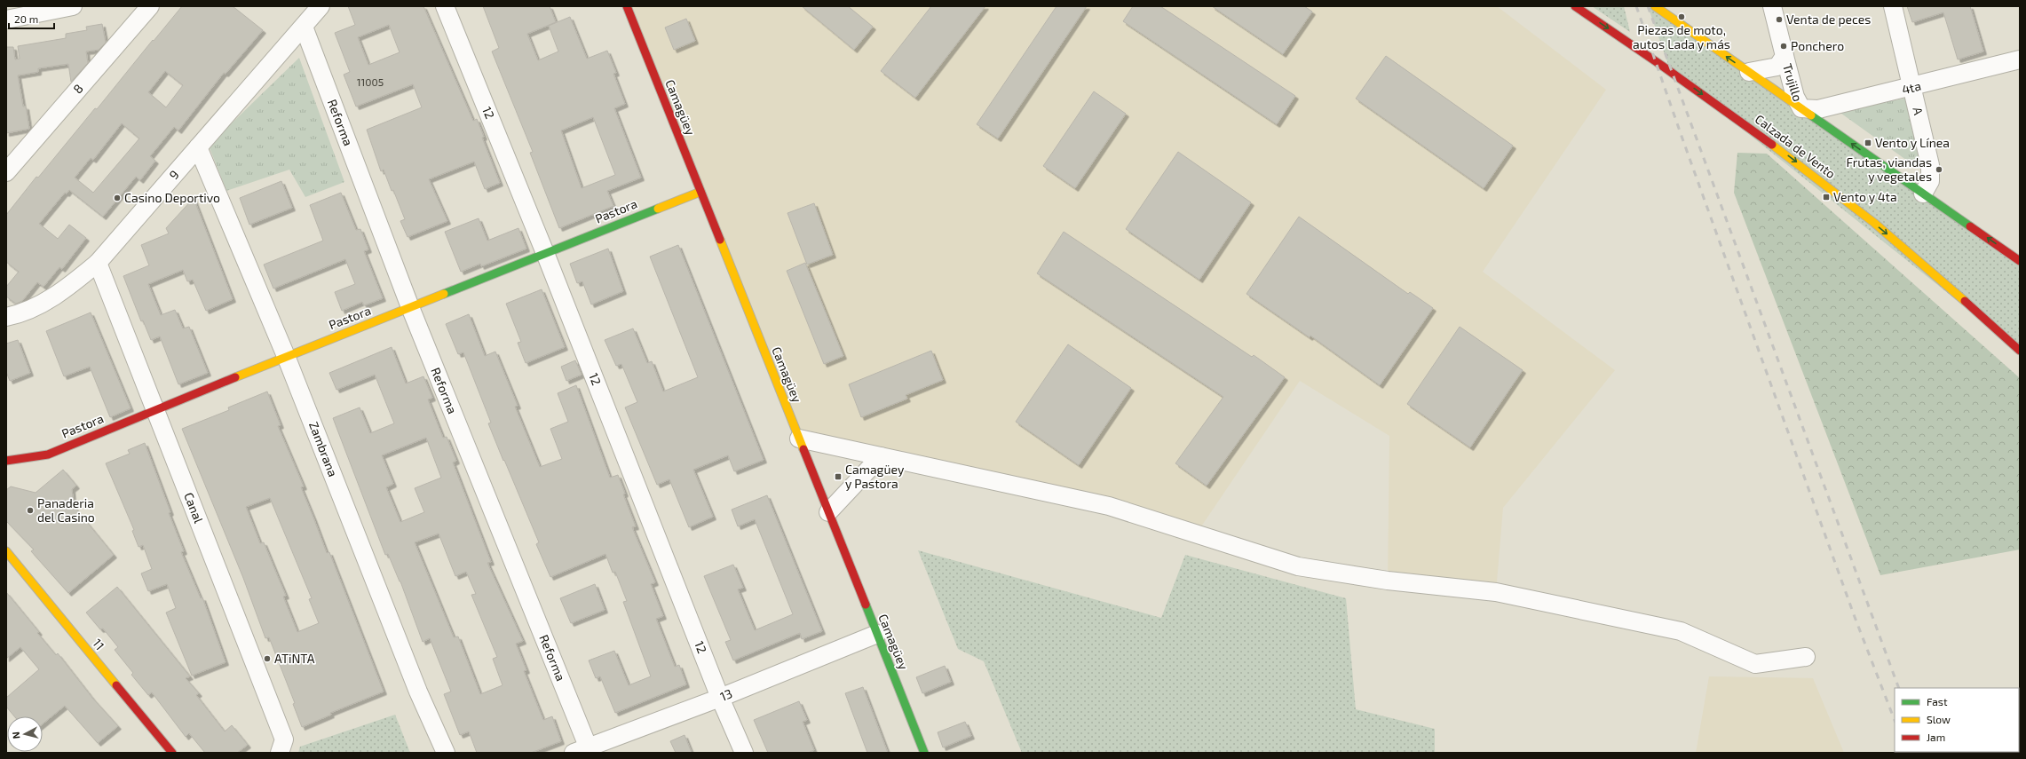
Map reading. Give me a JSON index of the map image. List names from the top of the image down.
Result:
{
  "streets": {
    "main road": [
      "Camagüey",
      "Calzada de Vento",
      "Pastora",
      "11"
    ],
    "street": [
      "Trujillo",
      "4ta",
      "8",
      "A",
      "12",
      "Reforma",
      "9",
      "Zambrana",
      "Canal",
      "13"
    ]
  },
  "crossings": [
    ["Trujillo", "4ta"],
    ["4ta", "A"],
    ["Camagüey", "Pastora"],
    ["Camagüey", "13"],
    ["12", "Pastora"],
    ["12", "13"],
    ["Reforma", "9"],
    ["Reforma", "Pastora"],
    ["Reforma", "13"],
    ["9", "Zambrana"],
    ["9", "Canal"],
    ["Pastora", "Zambrana"],
    ["Pastora", "Canal"]
  ],
  "places": {
    "other": [
      "Piezas de moto, autos Lada y más",
      "Venta de peces",
      "Ponchero",
      "Frutas, viandas y vegetales",
      "Casino Deportivo",
      "Panaderia del Casino",
      "ATiNTA"
    ],
    "transit": ["Vento y Línea", "Vento y 4ta", "Camagüey y Pastora"]
  },
  "house_numbers": ["11005"],
  "legend": ["Fast", "Slow", "Jam"],
  "scale_bar": "20 m",
  "north": "left"
}
